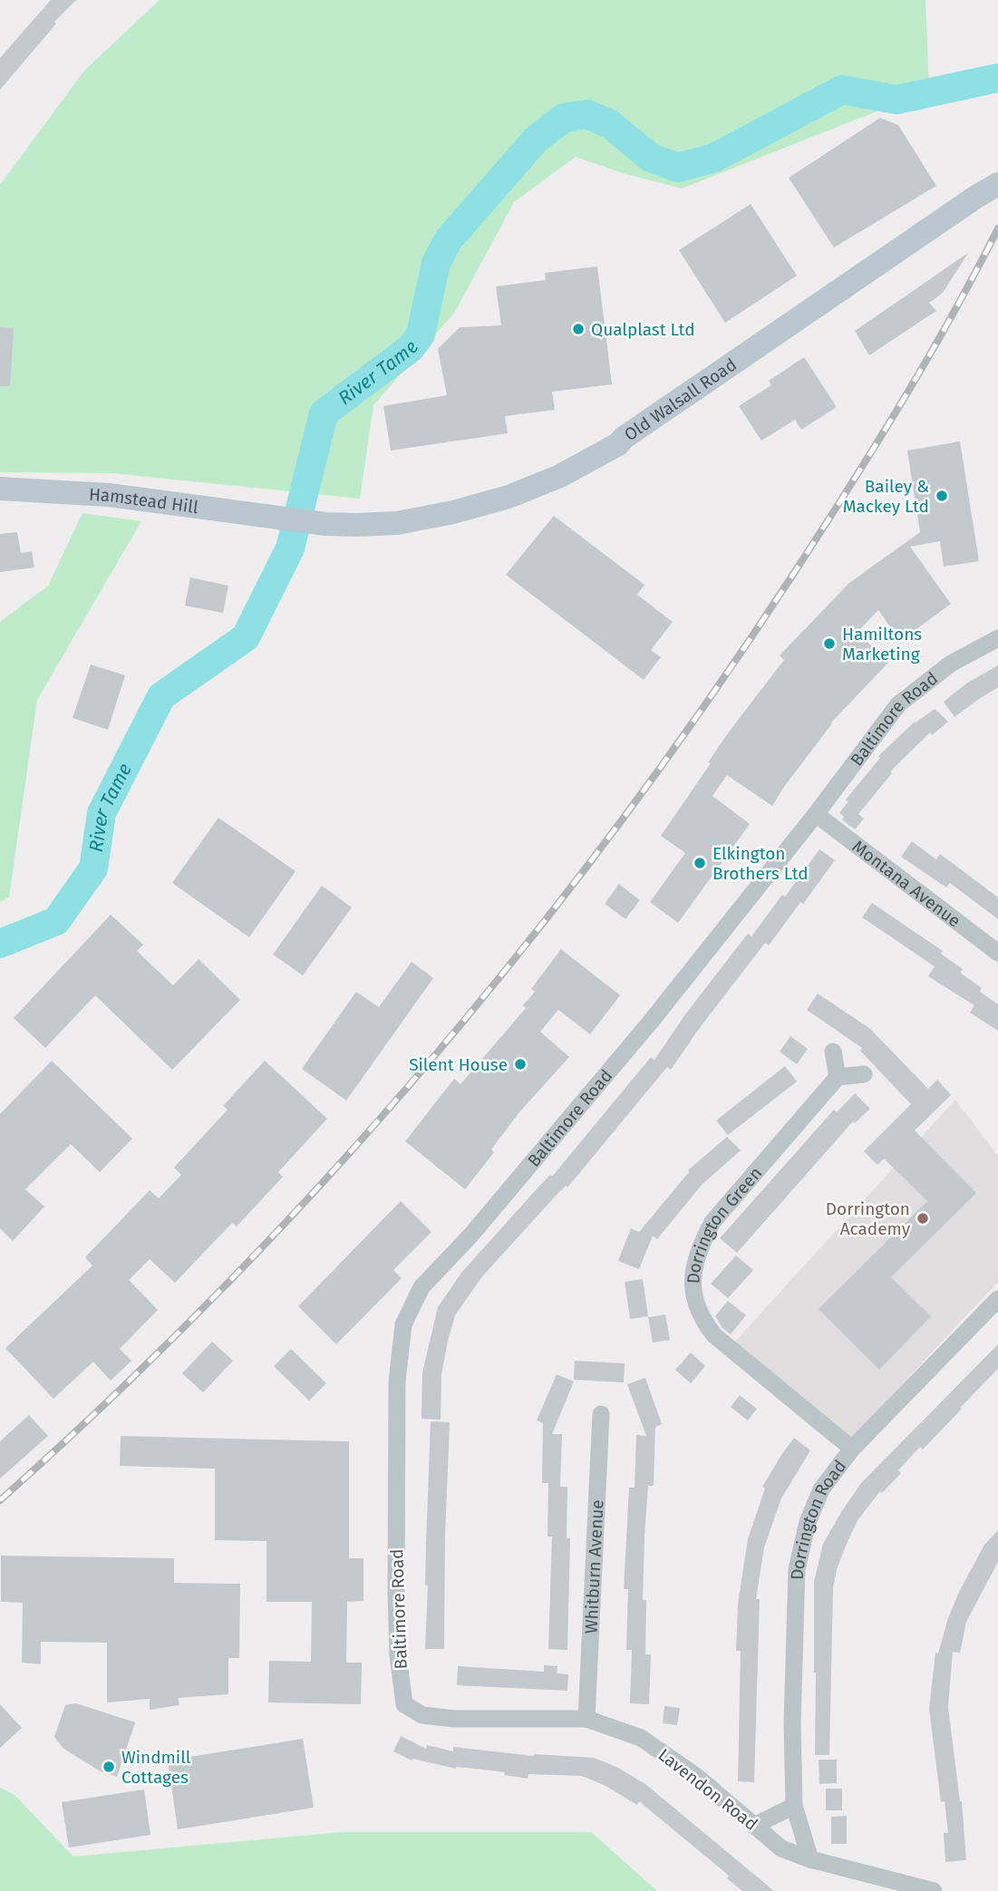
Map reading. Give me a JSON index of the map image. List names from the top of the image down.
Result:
{
  "streets": {
    "main road": ["Old Walsall Road", "Hamstead Hill"],
    "street": [
      "Baltimore Road",
      "Montana Avenue",
      "Dorrington Green",
      "Dorrington Road",
      "Whitburn Avenue",
      "Lavendon Road"
    ]
  },
  "crossings": [
    ["Old Walsall Road", "Hamstead Hill"],
    ["Baltimore Road", "Montana Avenue"],
    ["Baltimore Road", "Lavendon Road"],
    ["Dorrington Green", "Dorrington Road"],
    ["Dorrington Road", "Lavendon Road"],
    ["Whitburn Avenue", "Lavendon Road"]
  ],
  "water": ["River Tame"],
  "places": [
    "Qualplast Ltd",
    "Bailey & Mackey Ltd",
    "Hamiltons Marketing",
    "Elkington Brothers Ltd",
    "Silent House",
    "Dorrington Academy",
    "Windmill Cottages"
  ]
}
